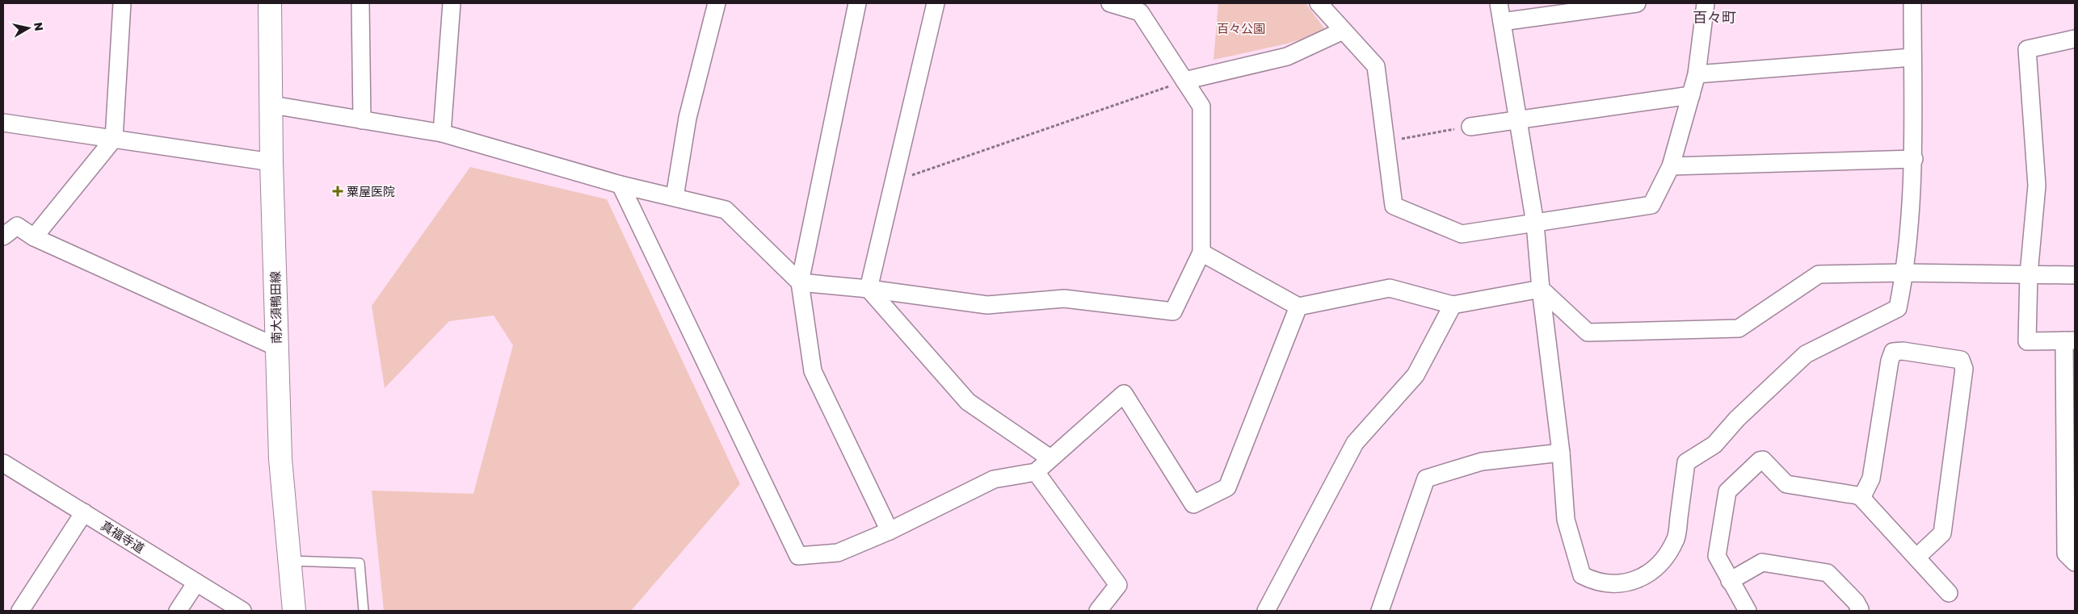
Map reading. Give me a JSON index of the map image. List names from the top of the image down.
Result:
{
  "streets": {
    "main road": ["南大須鴨田線"],
    "street": ["真福寺道"]
  },
  "districts": ["百々町"],
  "parks": ["百々公園"],
  "places": {
    "health": ["粟屋医院"]
  },
  "north": "right"
}
